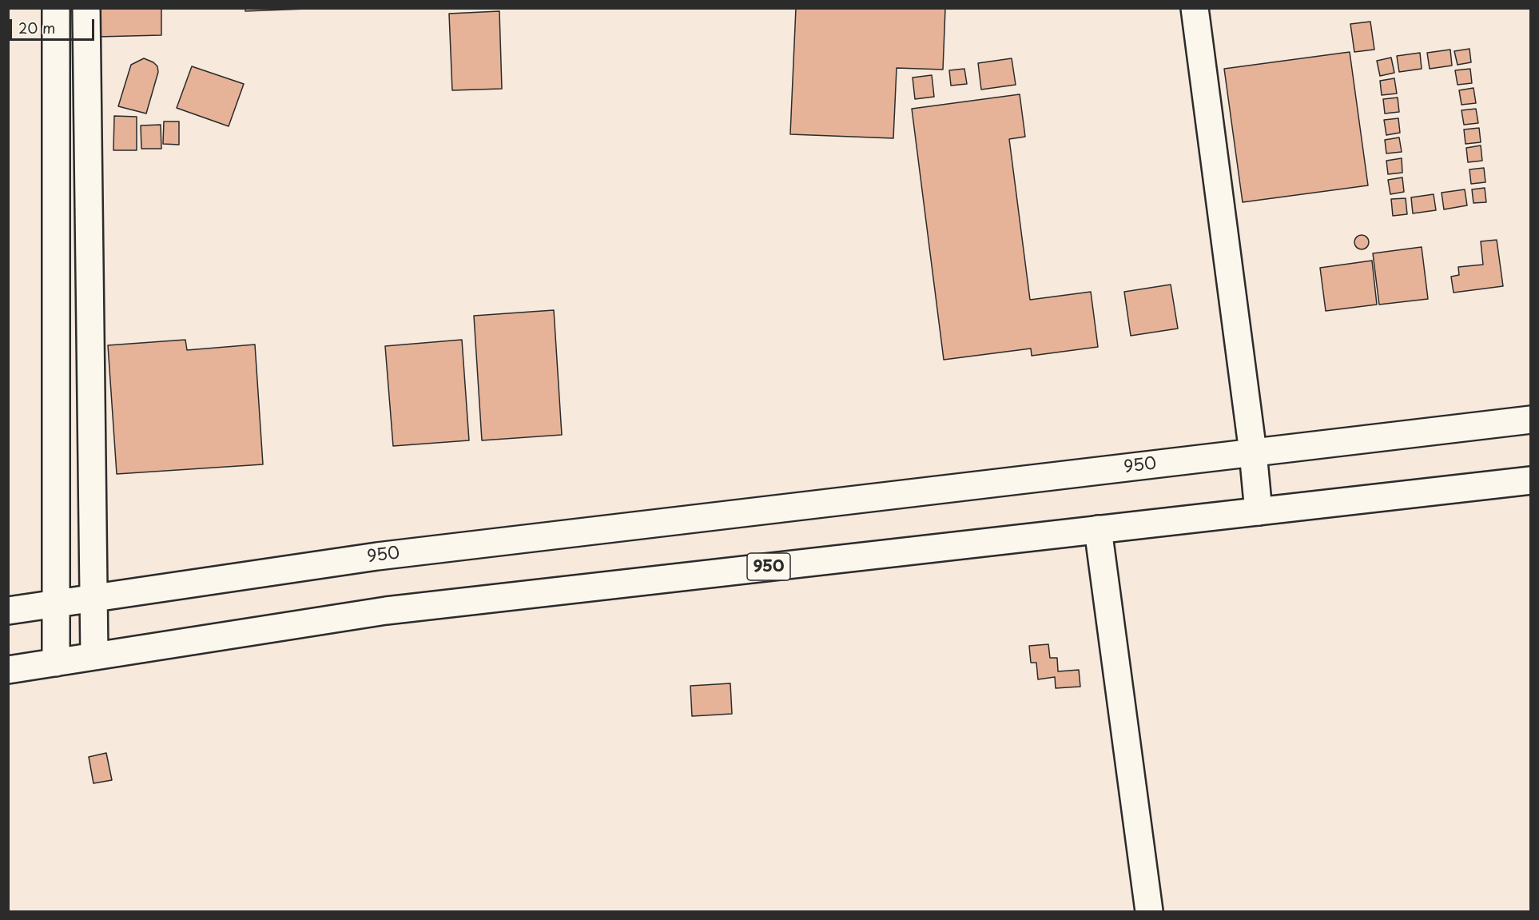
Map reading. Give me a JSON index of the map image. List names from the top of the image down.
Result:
{
  "streets": {
    "main road": ["950"]
  },
  "scale_bar": "20 m"
}
